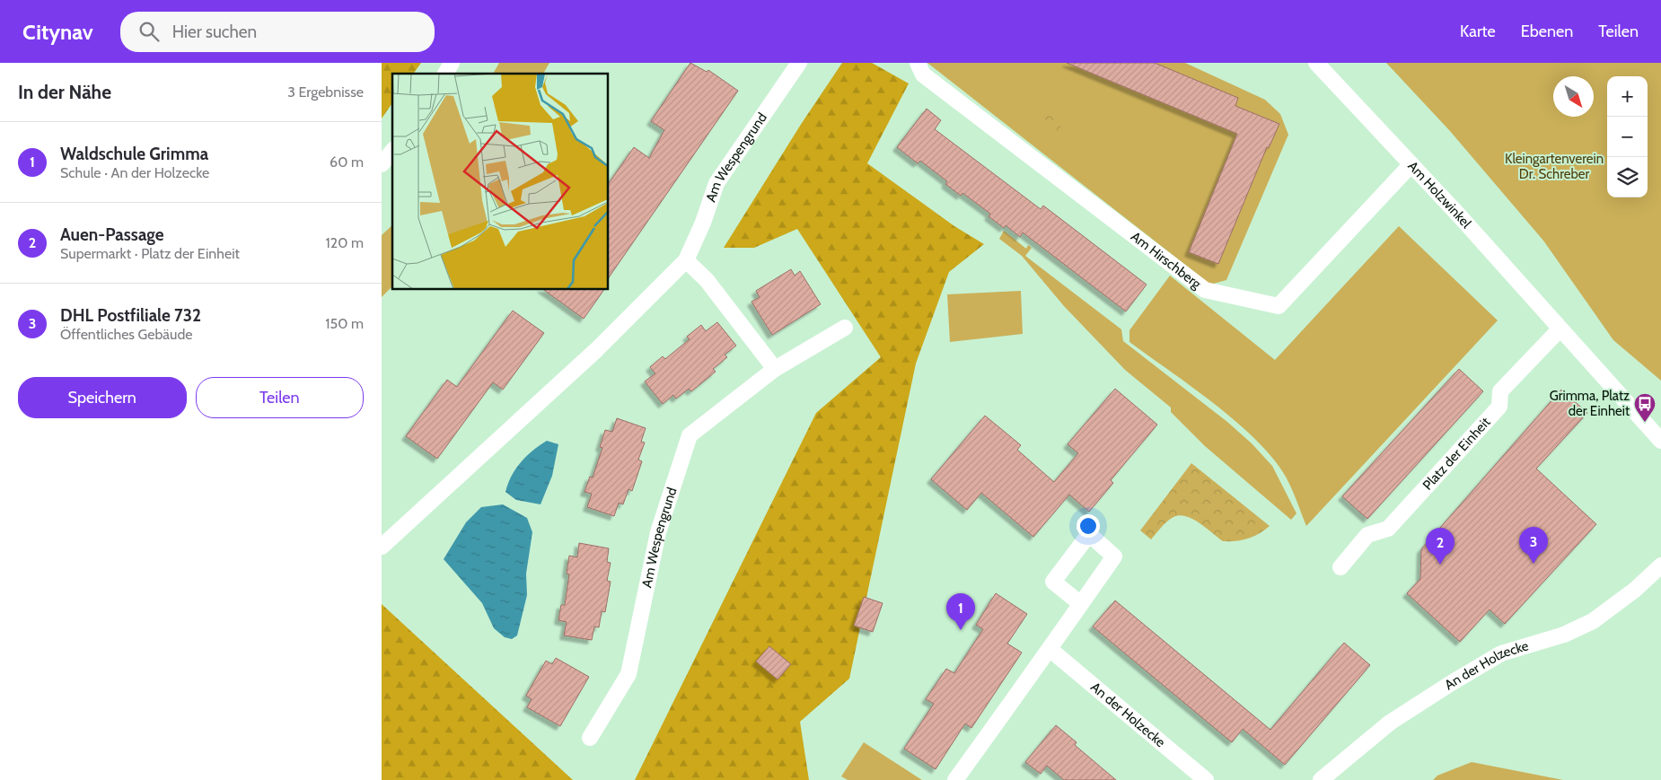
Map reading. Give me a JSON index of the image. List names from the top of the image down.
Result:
{
  "streets": {
    "street": [
      "Am Wespengrund",
      "Am Holzwinkel",
      "Am Hirschberg",
      "Platz der Einheit",
      "An der Holzecke"
    ]
  },
  "crossings": [
    ["Am Holzwinkel", "Am Hirschberg"],
    ["Am Holzwinkel", "Platz der Einheit"]
  ],
  "parks": ["Kleingartenverein Dr. Schreber"],
  "places": {
    "bus stop": ["Grimma, Platz der Einheit"]
  },
  "north": "bottom right",
  "page": {
    "header": "Citynav",
    "search": "Hier suchen",
    "nav": ["Karte", "Ebenen", "Teilen"],
    "heading": ["In der Nähe", "3 Ergebnisse"],
    "map_buttons": ["+", "−"],
    "list": [
      {
        "mark": "1",
        "name": "Waldschule Grimma",
        "note": "Schule · An der Holzecke",
        "value": "60 m"
      },
      {
        "mark": "2",
        "name": "Auen-Passage",
        "note": "Supermarkt · Platz der Einheit",
        "value": "120 m"
      },
      {
        "mark": "3",
        "name": "DHL Postfiliale 732",
        "note": "Öffentliches Gebäude",
        "value": "150 m"
      }
    ],
    "buttons": ["Speichern", "Teilen"],
    "pins": ["3", "2", "1"]
  }
}
